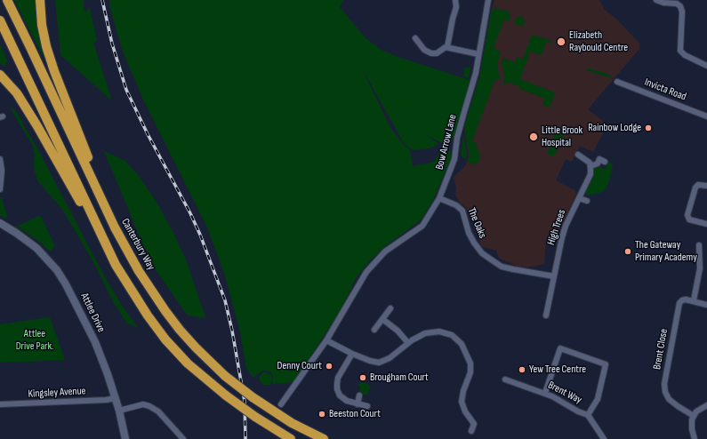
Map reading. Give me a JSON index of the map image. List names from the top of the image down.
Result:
{
  "streets": {
    "highway": ["Canterbury Way"],
    "street": [
      "Invicta Road",
      "Bow Arrow Lane",
      "The Oaks",
      "High Trees",
      "Attlee Drive",
      "Brent Close",
      "Kingsley Avenue",
      "Brent Way"
    ]
  },
  "crossings": [
    ["Bow Arrow Lane", "The Oaks"],
    ["The Oaks", "High Trees"],
    ["Attlee Drive", "Kingsley Avenue"]
  ],
  "parks": ["Attlee Drive Park."],
  "places": [
    "Elizabeth Raybould Centre",
    "Rainbow Lodge",
    "Little Brook Hospital",
    "The Gateway Primary Academy",
    "Denny Court",
    "Yew Tree Centre",
    "Brougham Court",
    "Beeston Court"
  ]
}
